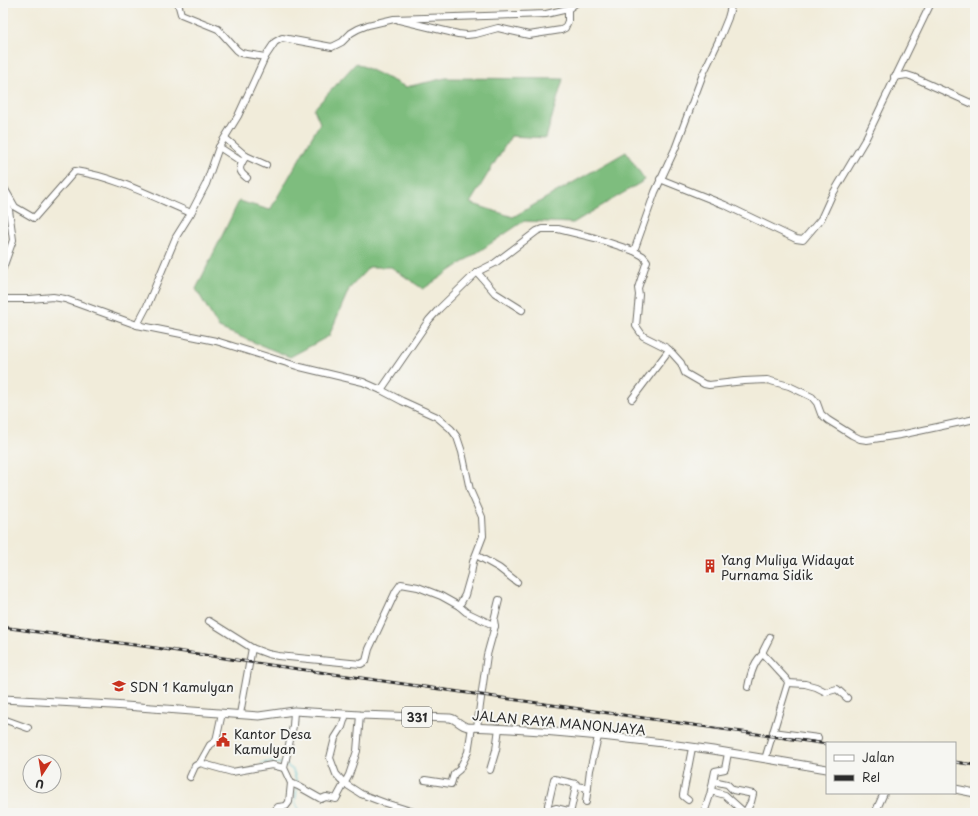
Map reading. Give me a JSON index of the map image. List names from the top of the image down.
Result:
{
  "streets": {
    "main road": ["331", "JALAN RAYA MANONJAYA"]
  },
  "places": {
    "building": ["Yang Muliya Widayat Purnama Sidik"],
    "school or university": ["SDN 1 Kamulyan"],
    "public building": ["Kantor Desa Kamulyan"]
  },
  "legend": ["Jalan", "Rel"],
  "north": "bottom"
}
